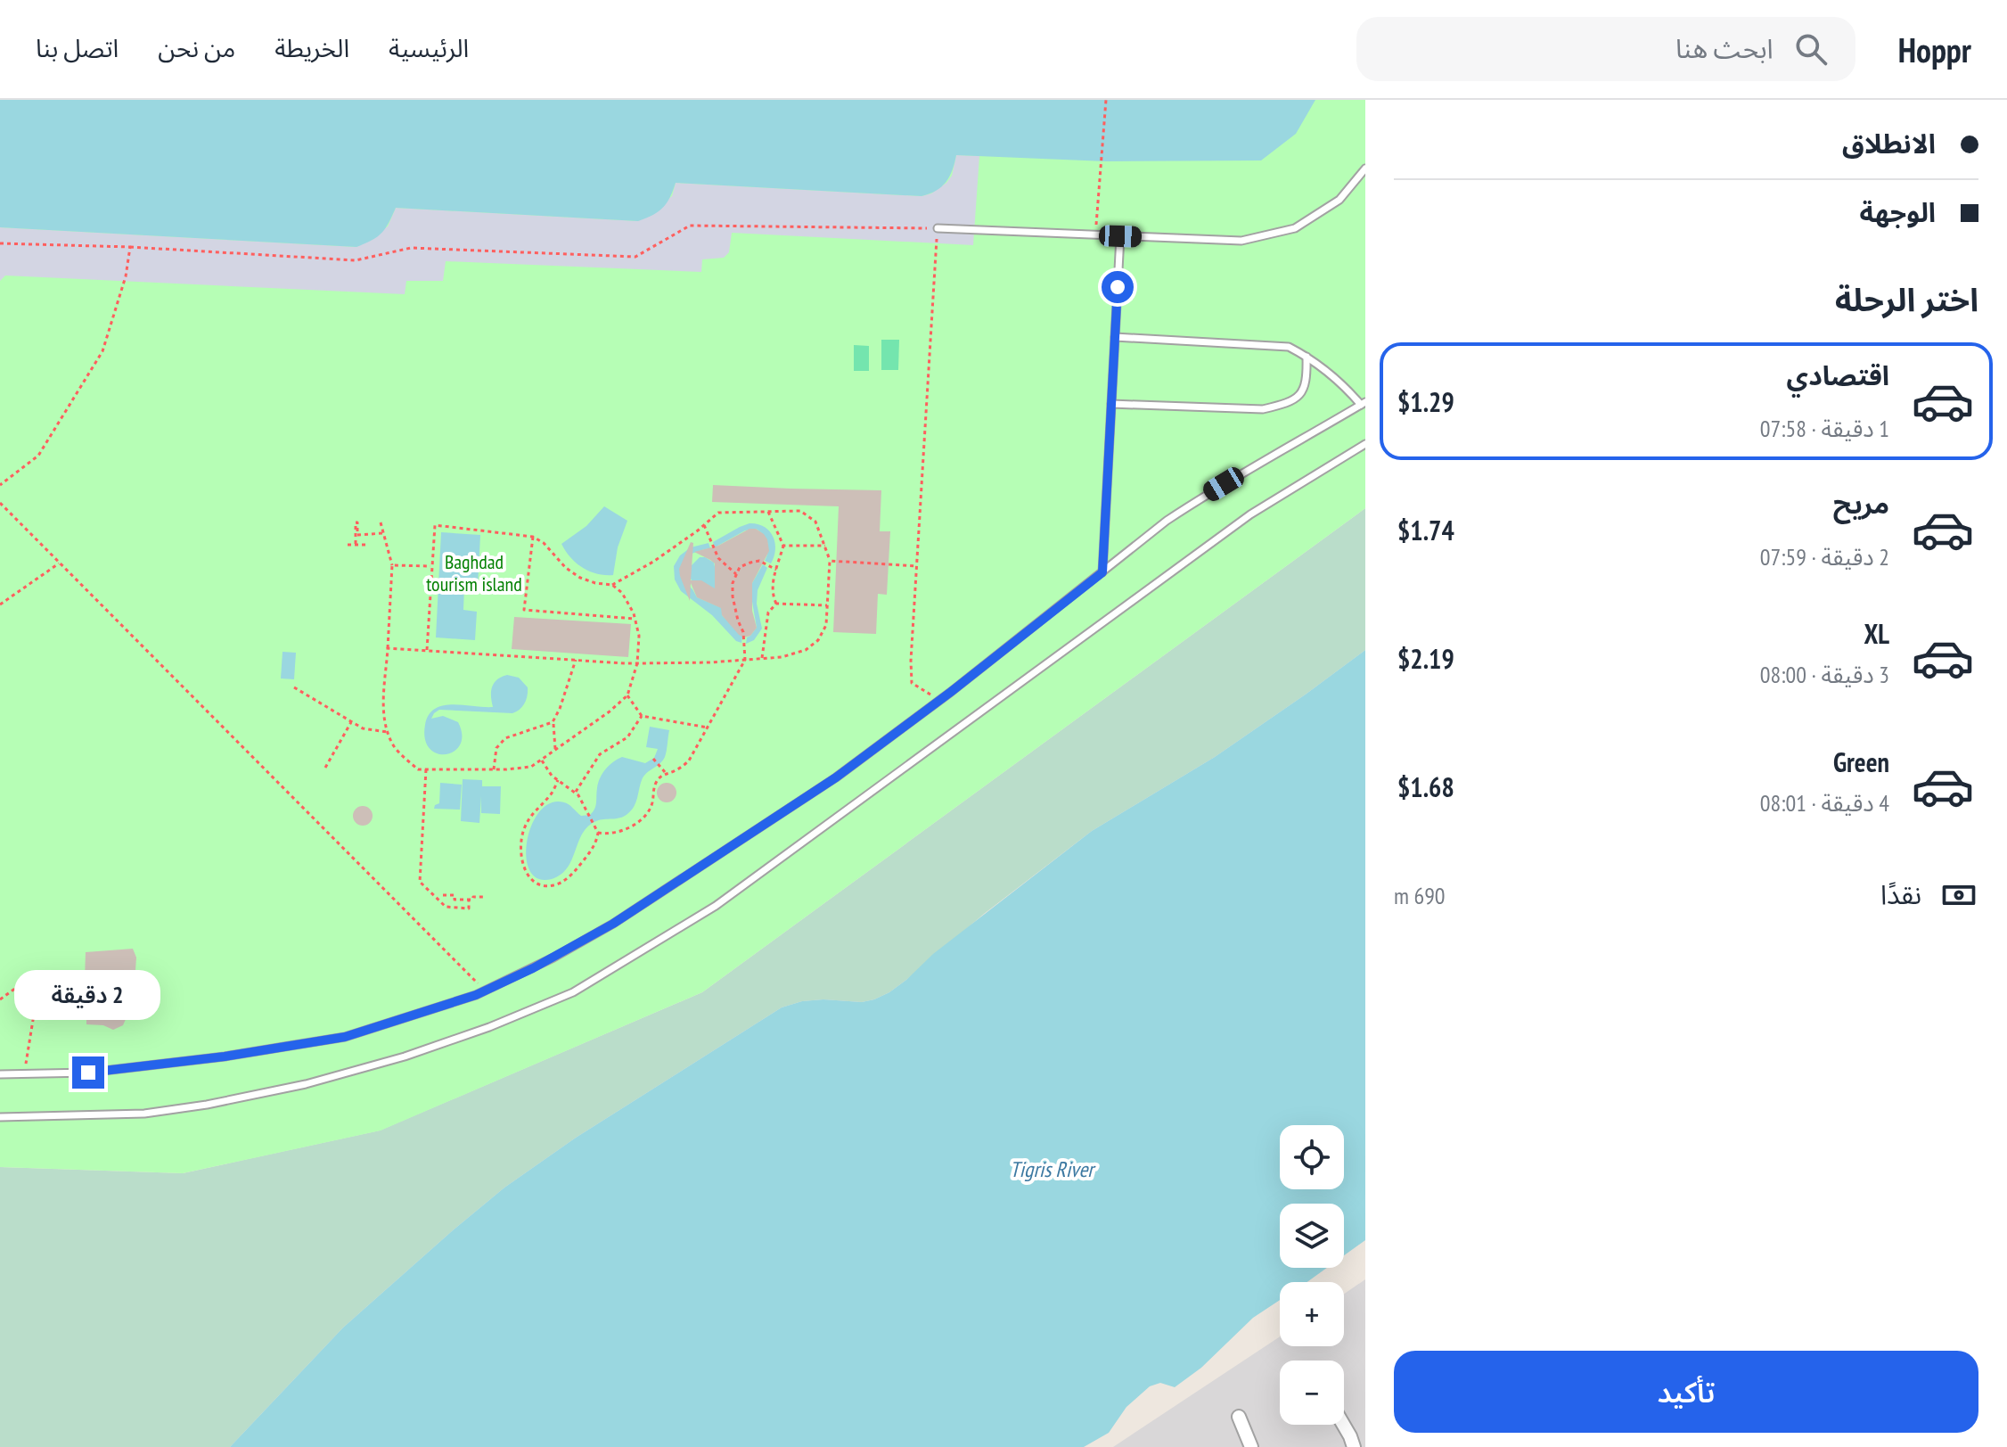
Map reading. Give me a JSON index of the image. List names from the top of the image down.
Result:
{
  "water": ["Tigris River"],
  "parks": ["Baghdad tourism island"],
  "page": {
    "header": "Hoppr",
    "search": "ابحث هنا",
    "nav": [
      "الرئيسية",
      "الخريطة",
      "من نحن",
      "اتصل بنا"
    ],
    "banner": ["الانطلاق", "الوجهة"],
    "heading": "اختر الرحلة",
    "list": [
      {
        "name": "اقتصادي",
        "note": "1 دقيقة · 07:58",
        "value": "$1.29"
      },
      {
        "name": "مريح",
        "note": "2 دقيقة · 07:59",
        "value": "$1.74"
      },
      {
        "name": "XL",
        "note": "3 دقيقة · 08:00",
        "value": "$2.19"
      },
      {
        "name": "Green",
        "note": "4 دقيقة · 08:01",
        "value": "$1.68"
      }
    ],
    "pay": ["نقدًا", "690 m"],
    "bubble": "2 دقيقة",
    "map_buttons": ["+", "−"],
    "buttons": "تأكيد"
  }
}
